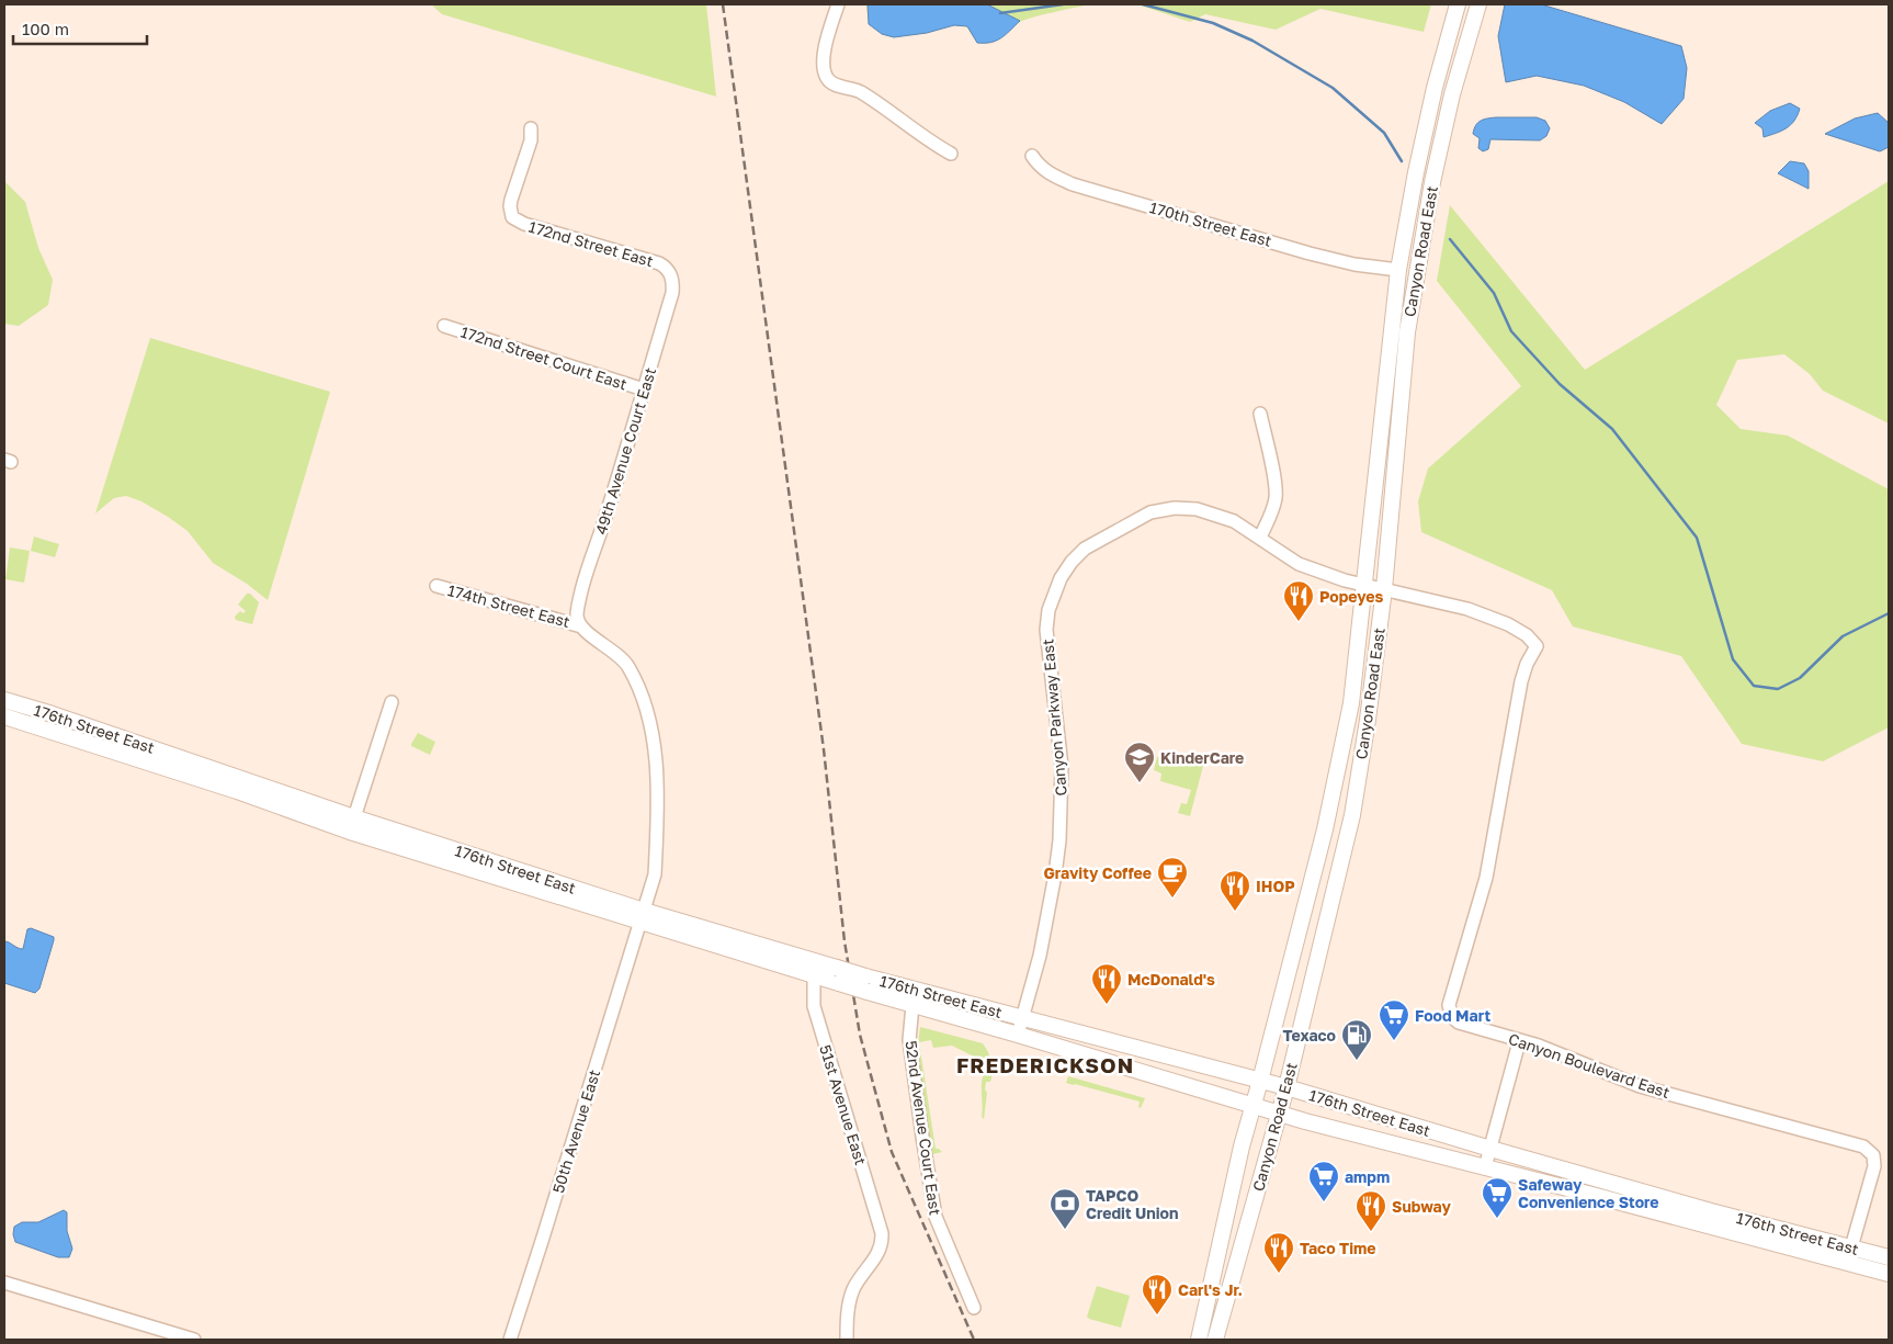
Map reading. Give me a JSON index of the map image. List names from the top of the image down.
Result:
{
  "streets": {
    "main road": ["Canyon Road East", "176th Street East"],
    "street": [
      "170th Street East",
      "172nd Street East",
      "172nd Street Court East",
      "49th Avenue Court East",
      "174th Street East",
      "Canyon Parkway East",
      "Canyon Boulevard East",
      "51st Avenue East",
      "52nd Avenue Court East",
      "50th Avenue East"
    ]
  },
  "crossings": [
    ["170th Street East", "Canyon Road East"],
    ["172nd Street East", "49th Avenue Court East"],
    ["Canyon Road East", "Canyon Parkway East"],
    ["Canyon Road East", "176th Street East"],
    ["Canyon Road East", "Canyon Boulevard East"],
    ["172nd Street Court East", "49th Avenue Court East"],
    ["49th Avenue Court East", "174th Street East"],
    ["49th Avenue Court East", "50th Avenue East"],
    ["174th Street East", "50th Avenue East"],
    ["Canyon Parkway East", "176th Street East"],
    ["176th Street East", "Canyon Boulevard East"],
    ["176th Street East", "51st Avenue East"],
    ["176th Street East", "52nd Avenue Court East"],
    ["176th Street East", "50th Avenue East"]
  ],
  "districts": ["FREDERICKSON"],
  "places": {
    "restaurant": [
      "Popeyes",
      "IHOP",
      "McDonald's",
      "Subway",
      "Taco Time",
      "Carl's Jr."
    ],
    "school or university": ["KinderCare"],
    "cafe": ["Gravity Coffee"],
    "supermarket": ["Food Mart", "ampm", "Safeway Convenience Store"],
    "fuel station": ["Texaco"],
    "bank": ["TAPCO Credit Union"]
  },
  "scale_bar": "100 m"
}
